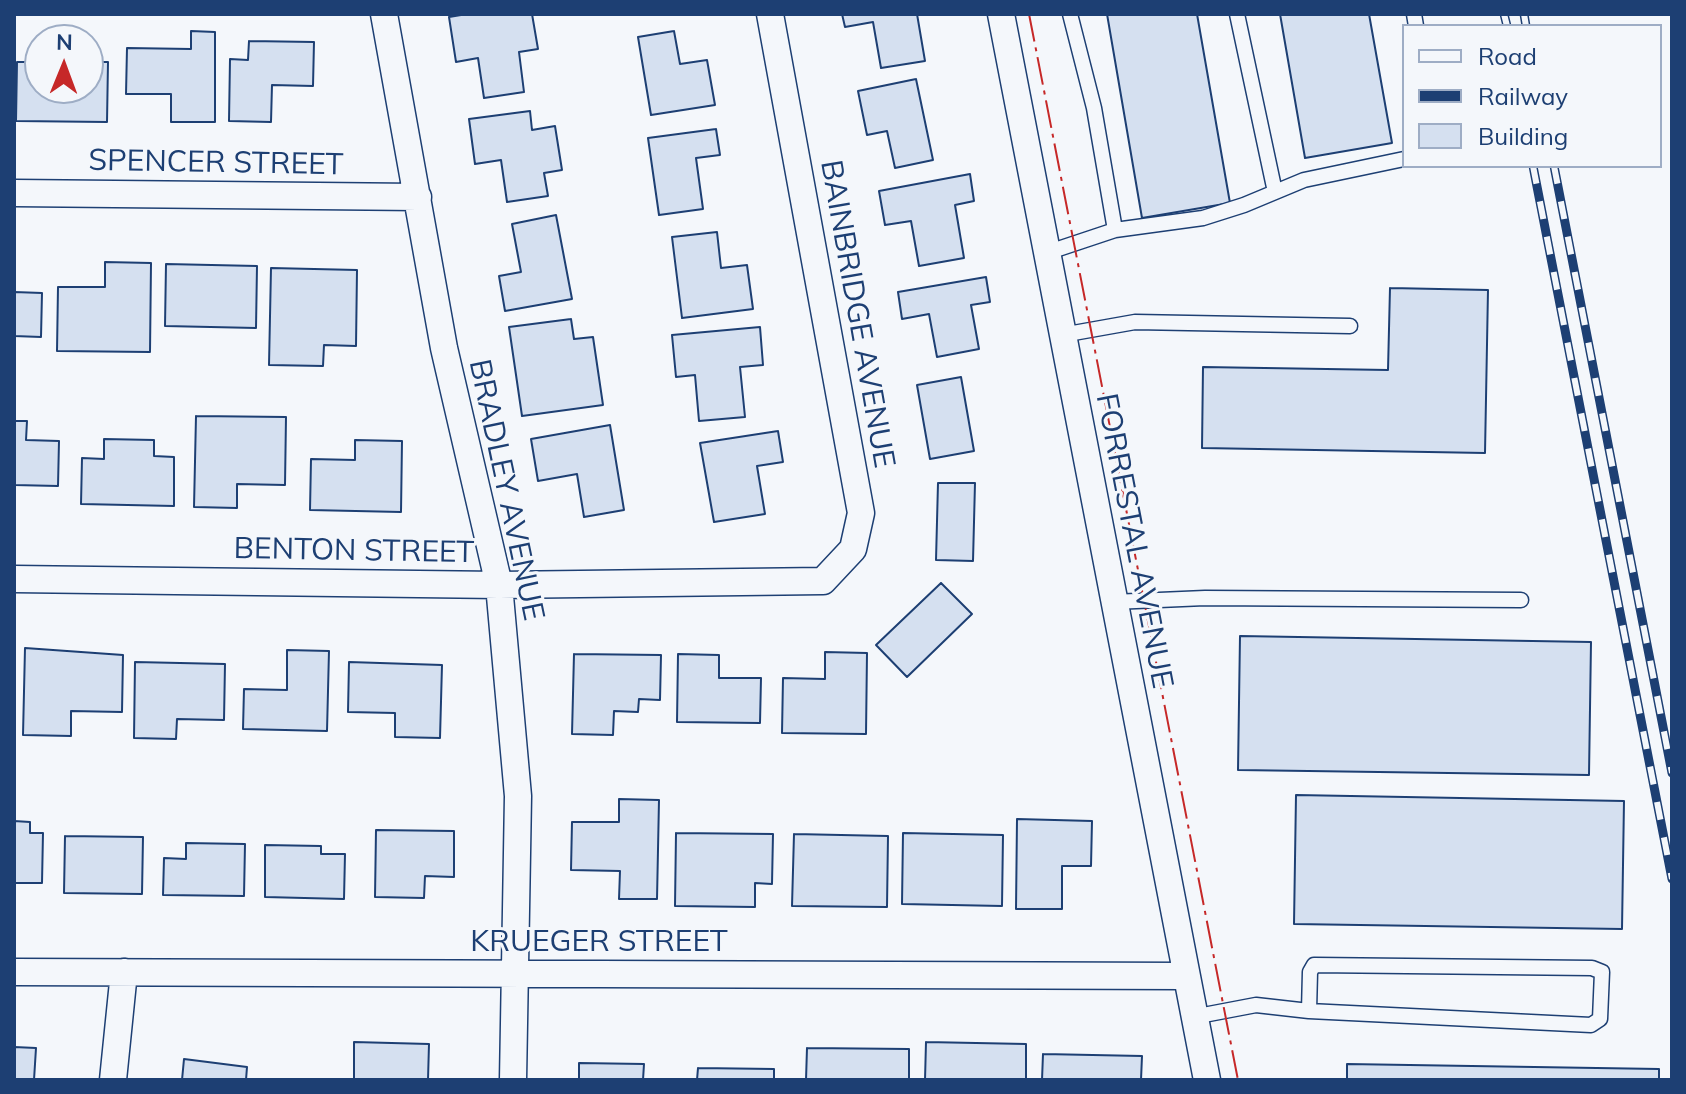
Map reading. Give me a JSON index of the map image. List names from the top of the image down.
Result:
{
  "streets": {
    "street": [
      "SPENCER STREET",
      "BAINBRIDGE AVENUE",
      "BRADLEY AVENUE",
      "FORRESTAL AVENUE",
      "BENTON STREET",
      "KRUEGER STREET"
    ]
  },
  "crossings": [
    ["SPENCER STREET", "BRADLEY AVENUE"],
    ["BAINBRIDGE AVENUE", "BENTON STREET"],
    ["BRADLEY AVENUE", "BENTON STREET"],
    ["BRADLEY AVENUE", "KRUEGER STREET"],
    ["FORRESTAL AVENUE", "KRUEGER STREET"]
  ],
  "legend": ["Road", "Railway", "Building"],
  "north": "top"
}
